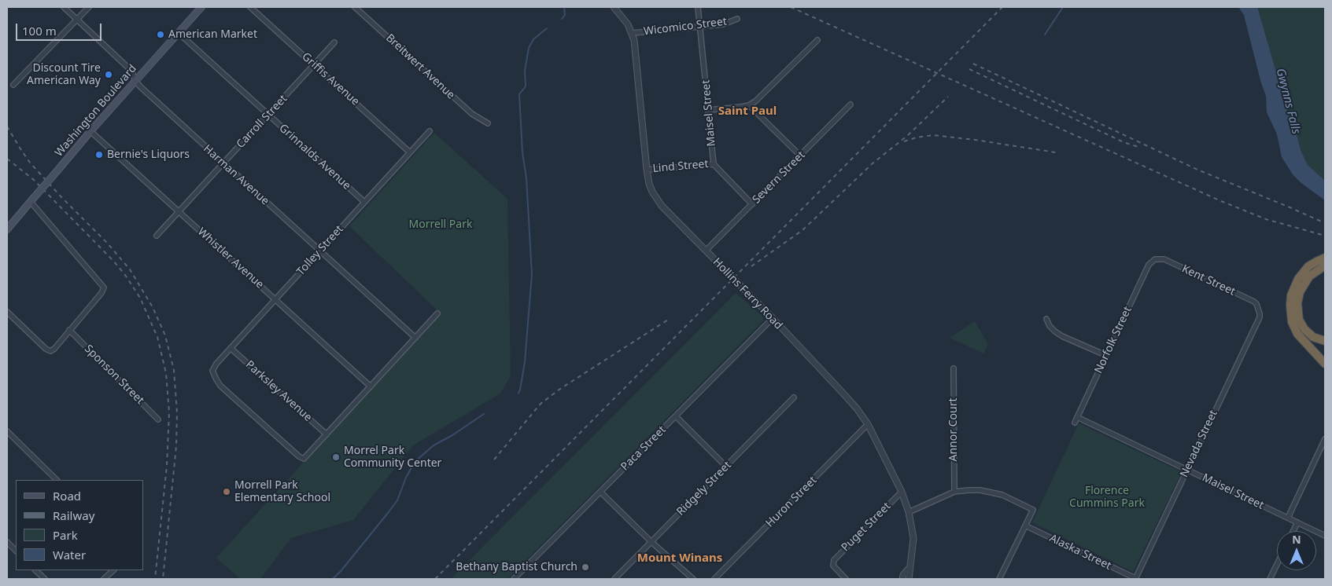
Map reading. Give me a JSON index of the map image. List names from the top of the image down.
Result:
{
  "streets": {
    "main road": ["Washington Boulevard"],
    "street": [
      "Wicomico Street",
      "Breitwert Avenue",
      "Griffis Avenue",
      "Maisel Street",
      "Carroll Street",
      "Grinnalds Avenue",
      "Lind Street",
      "Harman Avenue",
      "Severn Street",
      "Tolley Street",
      "Whistler Avenue",
      "Kent Street",
      "Hollins Ferry Road",
      "Norfolk Street",
      "Sponson Street",
      "Parksley Avenue",
      "Annor Court",
      "Nevada Street",
      "Paca Street",
      "Ridgely Street",
      "Huron Street",
      "Puget Street",
      "Alaska Street"
    ]
  },
  "crossings": [
    ["Wicomico Street", "Maisel Street"],
    ["Wicomico Street", "Hollins Ferry Road"],
    ["Griffis Avenue", "Carroll Street"],
    ["Griffis Avenue", "Tolley Street"],
    ["Washington Boulevard", "Grinnalds Avenue"],
    ["Washington Boulevard", "Harman Avenue"],
    ["Washington Boulevard", "Whistler Avenue"],
    ["Maisel Street", "Lind Street"],
    ["Maisel Street", "Norfolk Street"],
    ["Maisel Street", "Nevada Street"],
    ["Carroll Street", "Grinnalds Avenue"],
    ["Carroll Street", "Harman Avenue"],
    ["Carroll Street", "Whistler Avenue"],
    ["Grinnalds Avenue", "Tolley Street"],
    ["Lind Street", "Hollins Ferry Road"],
    ["Harman Avenue", "Tolley Street"],
    ["Severn Street", "Hollins Ferry Road"],
    ["Tolley Street", "Whistler Avenue"],
    ["Tolley Street", "Parksley Avenue"],
    ["Kent Street", "Norfolk Street"],
    ["Kent Street", "Nevada Street"],
    ["Hollins Ferry Road", "Paca Street"],
    ["Hollins Ferry Road", "Huron Street"],
    ["Hollins Ferry Road", "Puget Street"],
    ["Nevada Street", "Alaska Street"]
  ],
  "districts": ["Saint Paul", "Mount Winans"],
  "water": ["Gwynns Falls"],
  "parks": ["Morrell Park", "Florence Cummins Park"],
  "places": [
    "American Market",
    "Discount Tire American Way",
    "Bernie's Liquors",
    "Morrel Park Community Center",
    "Morrell Park Elementary School",
    "Bethany Baptist Church"
  ],
  "legend": [
    "Road",
    "Railway",
    "Park",
    "Water"
  ],
  "scale_bar": "100 m",
  "north": "top"
}
